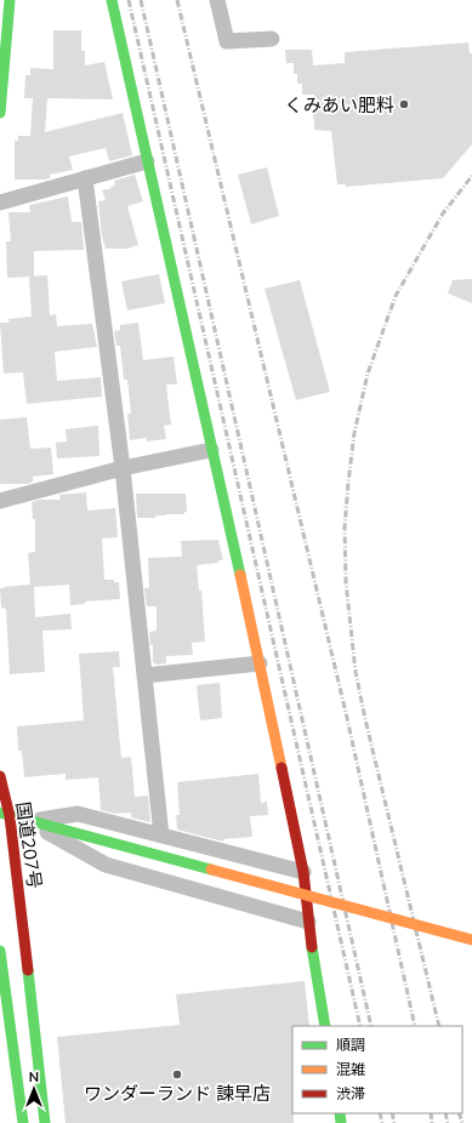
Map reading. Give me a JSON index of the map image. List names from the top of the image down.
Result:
{
  "streets": {
    "street": ["国道207号"]
  },
  "places": ["くみあい肥料", "ワンダーランド 諫早店"],
  "legend": ["順調", "混雑", "渋滞"],
  "north": "top"
}
